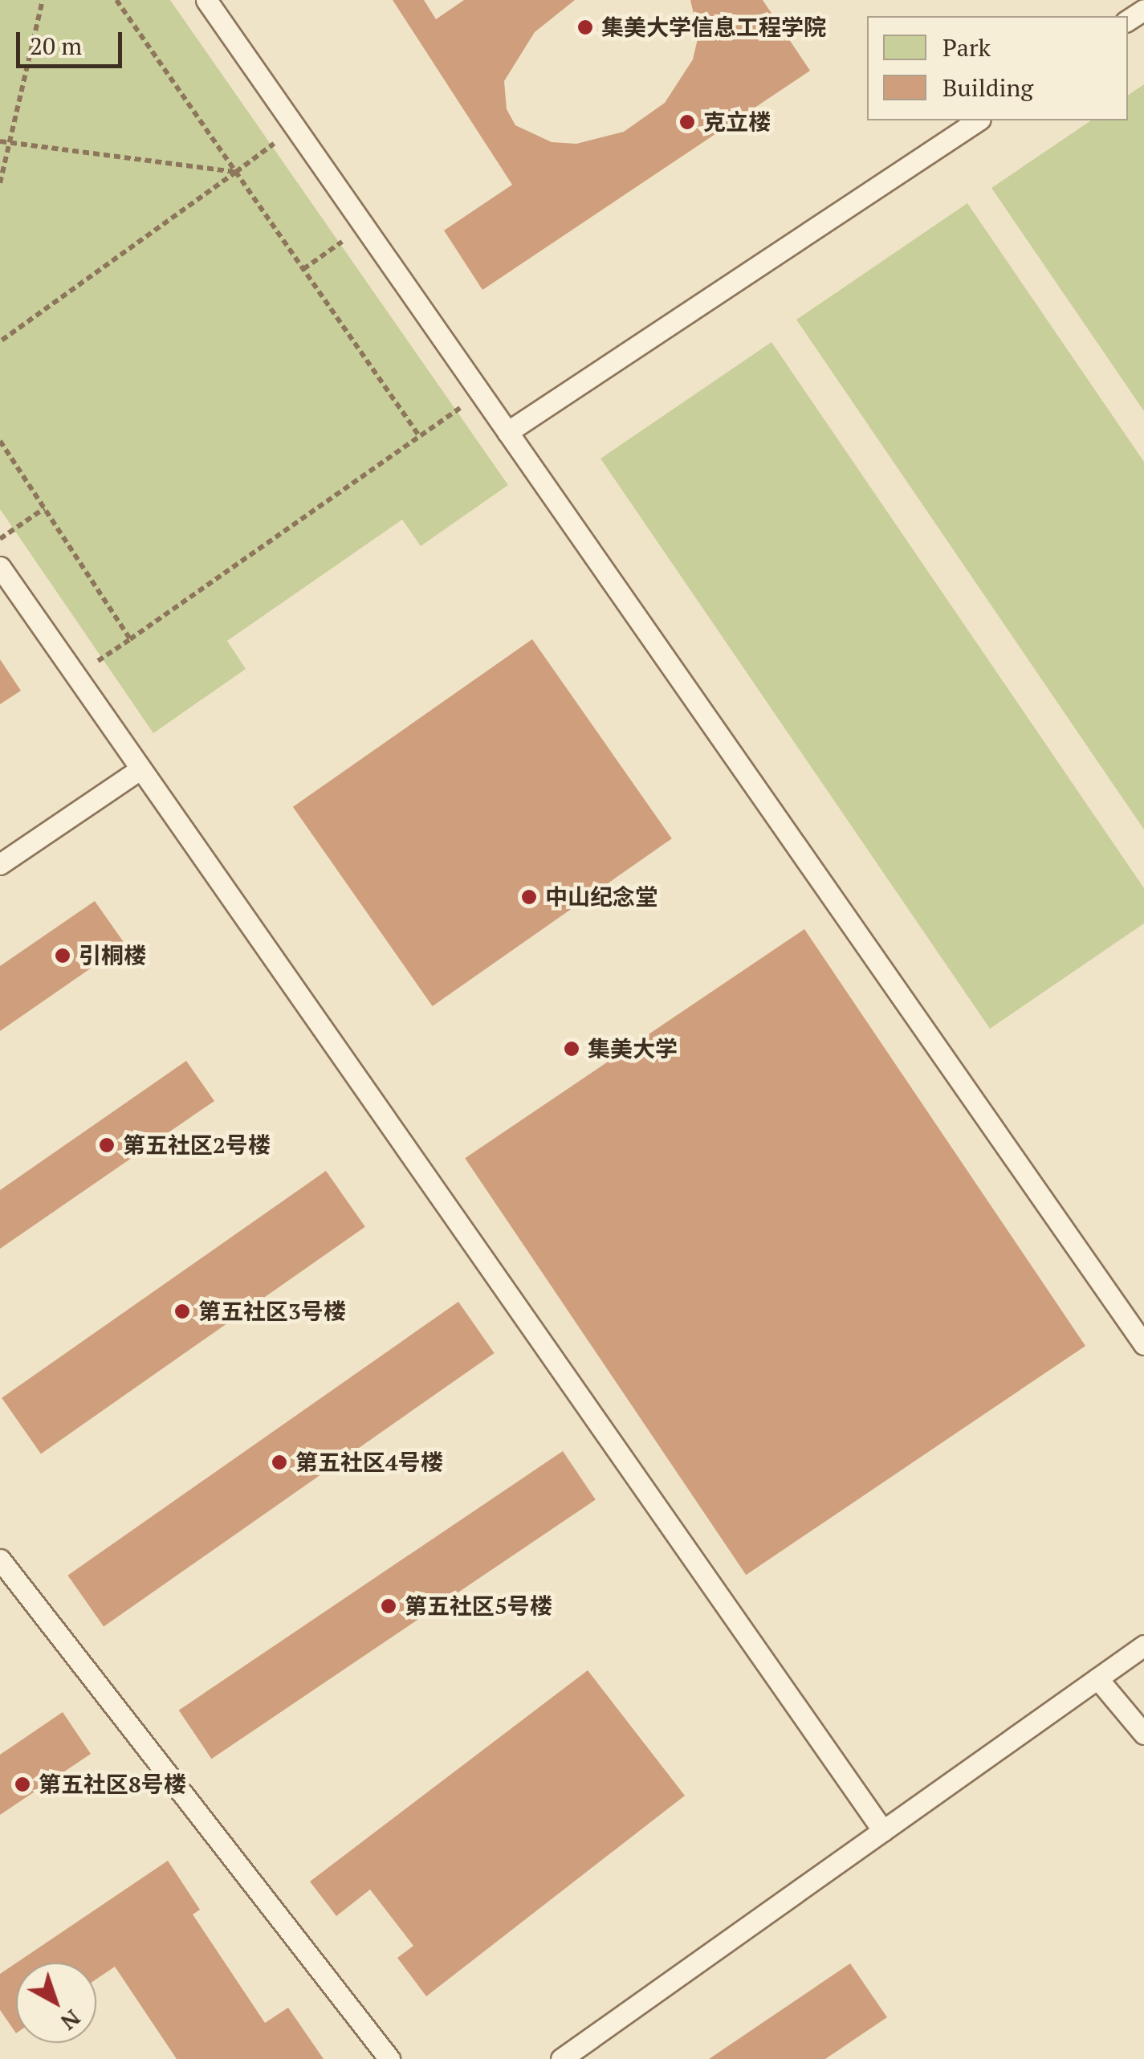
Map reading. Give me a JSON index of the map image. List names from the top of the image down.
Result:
{
  "places": [
    "集美大学信息工程学院",
    "克立楼",
    "中山纪念堂",
    "引桐楼",
    "集美大学",
    "第五社区2号楼",
    "第五社区3号楼",
    "第五社区4号楼",
    "第五社区5号楼",
    "第五社区8号楼"
  ],
  "legend": ["Park", "Building"],
  "scale_bar": "20 m",
  "north": "bottom right"
}
